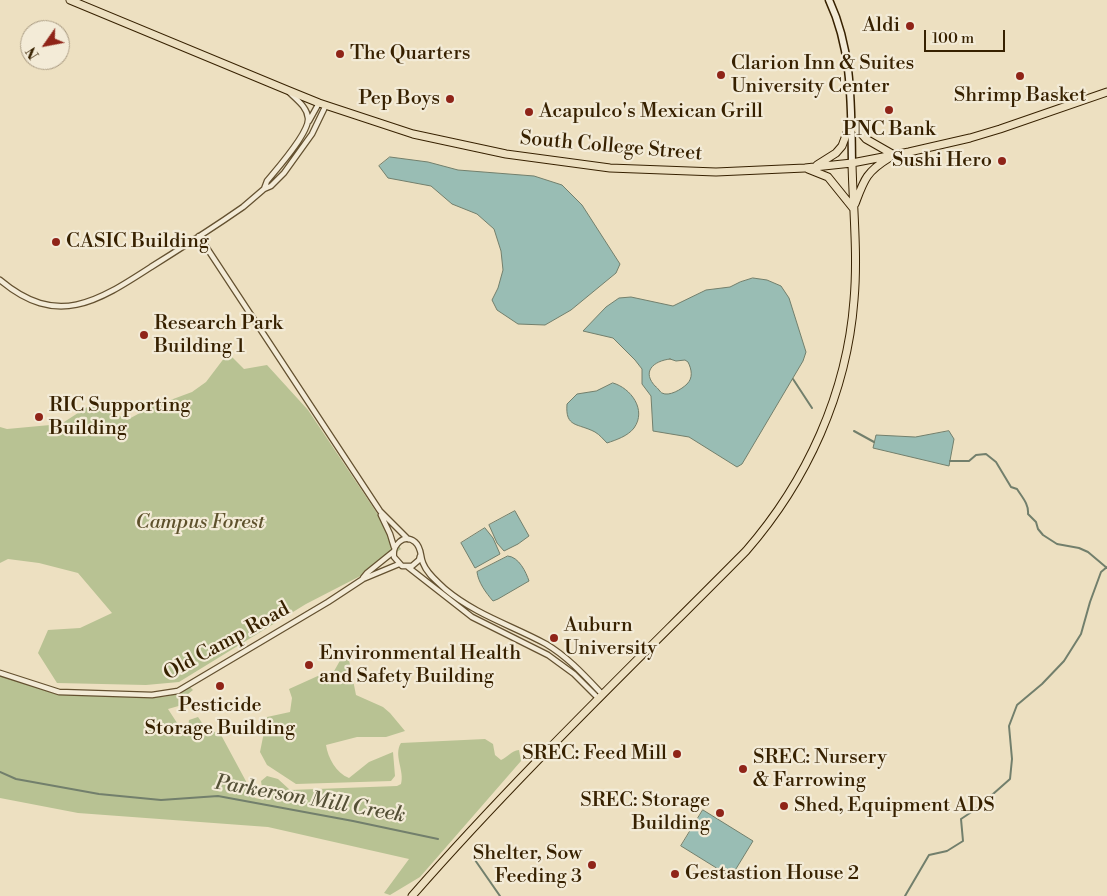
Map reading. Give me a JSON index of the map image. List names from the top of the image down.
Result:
{
  "streets": {
    "main road": ["South College Street"],
    "street": ["Old Camp Road"]
  },
  "water": ["Parkerson Mill Creek"],
  "parks": ["Campus Forest"],
  "places": [
    "Aldi",
    "The Quarters",
    "Clarion Inn & Suites University Center",
    "Shrimp Basket",
    "Pep Boys",
    "PNC Bank",
    "Acapulco's Mexican Grill",
    "Sushi Hero",
    "CASIC Building",
    "Research Park Building 1",
    "RIC Supporting Building",
    "Auburn University",
    "Environmental Health and Safety Building",
    "Pesticide Storage Building",
    "SREC: Feed Mill",
    "SREC: Nursery & Farrowing",
    "Shed, Equipment ADS",
    "SREC: Storage Building",
    "Shelter, Sow Feeding 3",
    "Gestastion House 2"
  ],
  "scale_bar": "100 m",
  "north": "bottom left"
}
